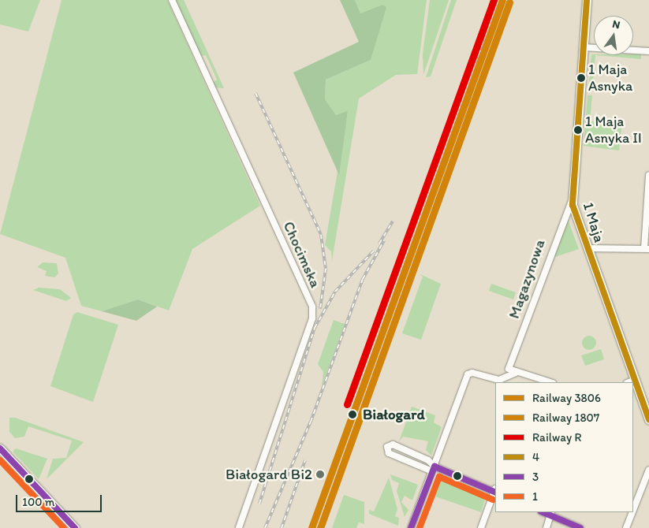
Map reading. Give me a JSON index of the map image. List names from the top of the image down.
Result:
{
  "streets": {
    "street": ["1 Maja", "Chocimska", "Magazynowa"]
  },
  "crossings": [
    ["1 Maja", "Magazynowa"]
  ],
  "places": [
    "1 Maja Asnyka",
    "1 Maja Asnyka II",
    "Białogard",
    "Białogard Bi2"
  ],
  "lines": [
    "rail line 3806",
    "rail line R",
    "transit line 4",
    "rail line 1807",
    "transit line 3",
    "transit line 1"
  ],
  "legend": [
    "Railway 3806",
    "Railway 1807",
    "Railway R",
    "4",
    "3",
    "1"
  ],
  "scale_bar": "100 m",
  "north": "top"
}
